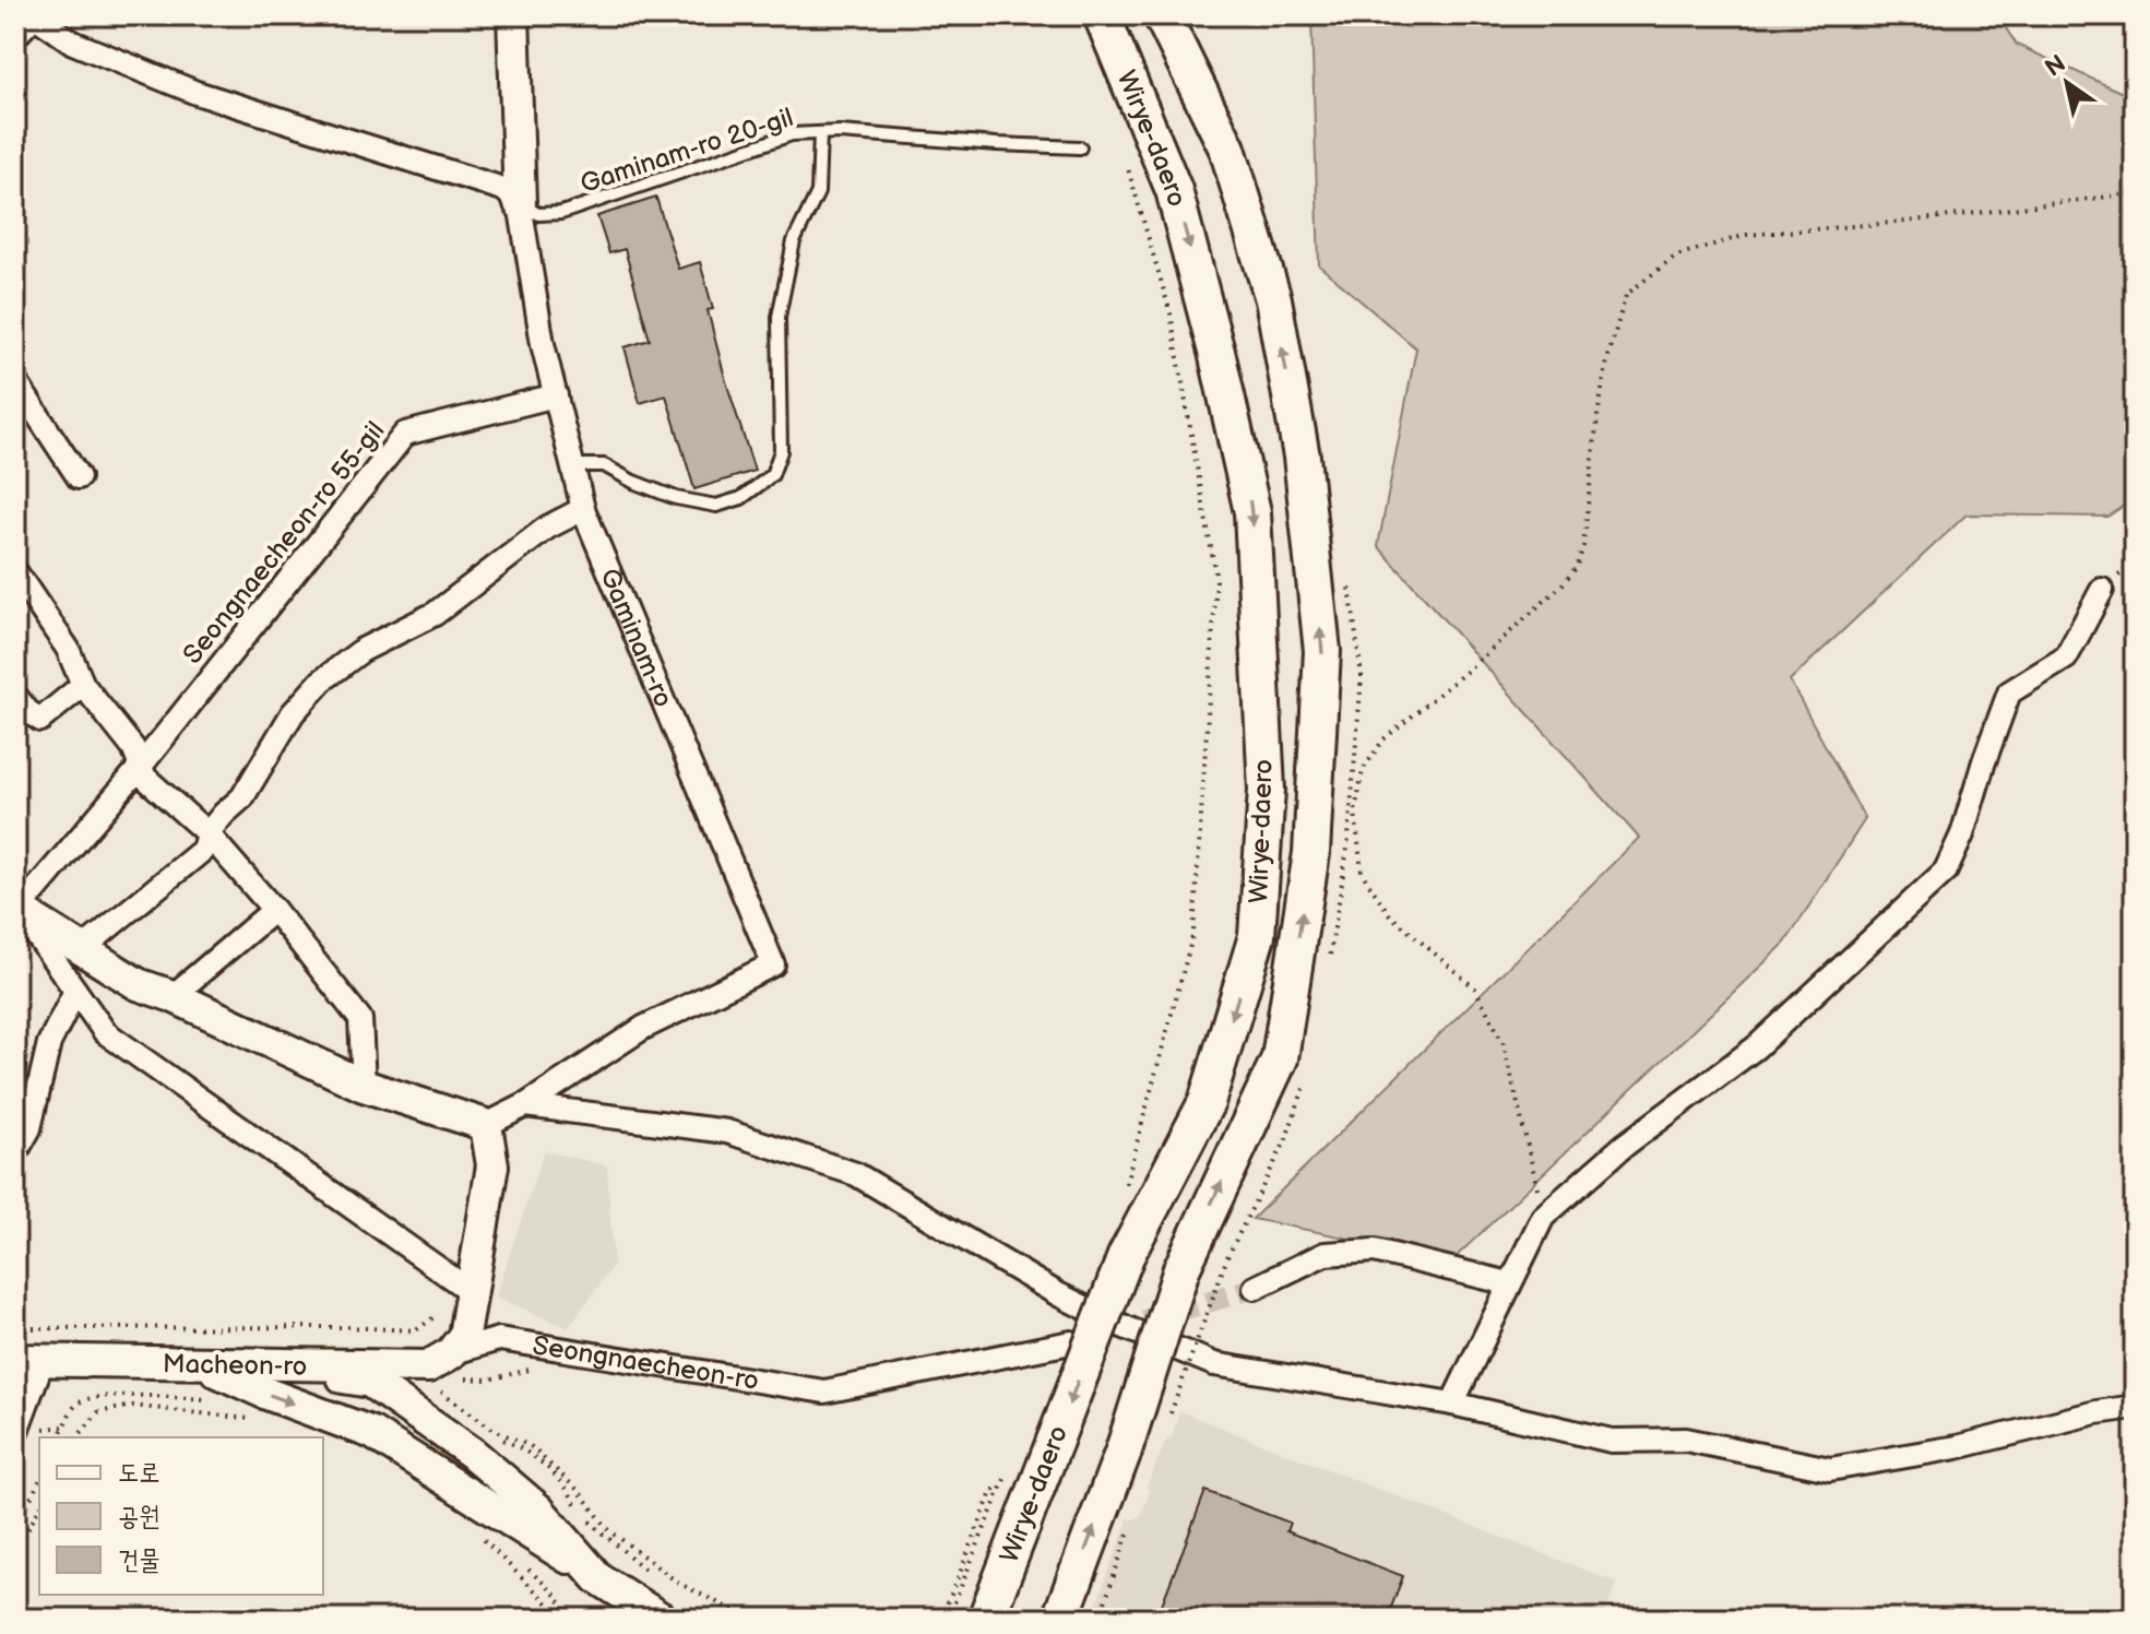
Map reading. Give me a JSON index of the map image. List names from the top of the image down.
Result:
{
  "streets": {
    "main road": ["Wirye-daero", "Gaminam-ro", "Macheon-ro"],
    "street": ["Seongnaecheon-ro 55-gil", "Seongnaecheon-ro"],
    "lane": ["Gaminam-ro 20-gil"]
  },
  "crossings": [
    ["Gaminam-ro 20-gil", "Gaminam-ro"],
    ["Seongnaecheon-ro 55-gil", "Gaminam-ro"],
    ["Seongnaecheon-ro", "Macheon-ro"]
  ],
  "legend": ["도로", "공원", "건물"],
  "north": "top left"
}
